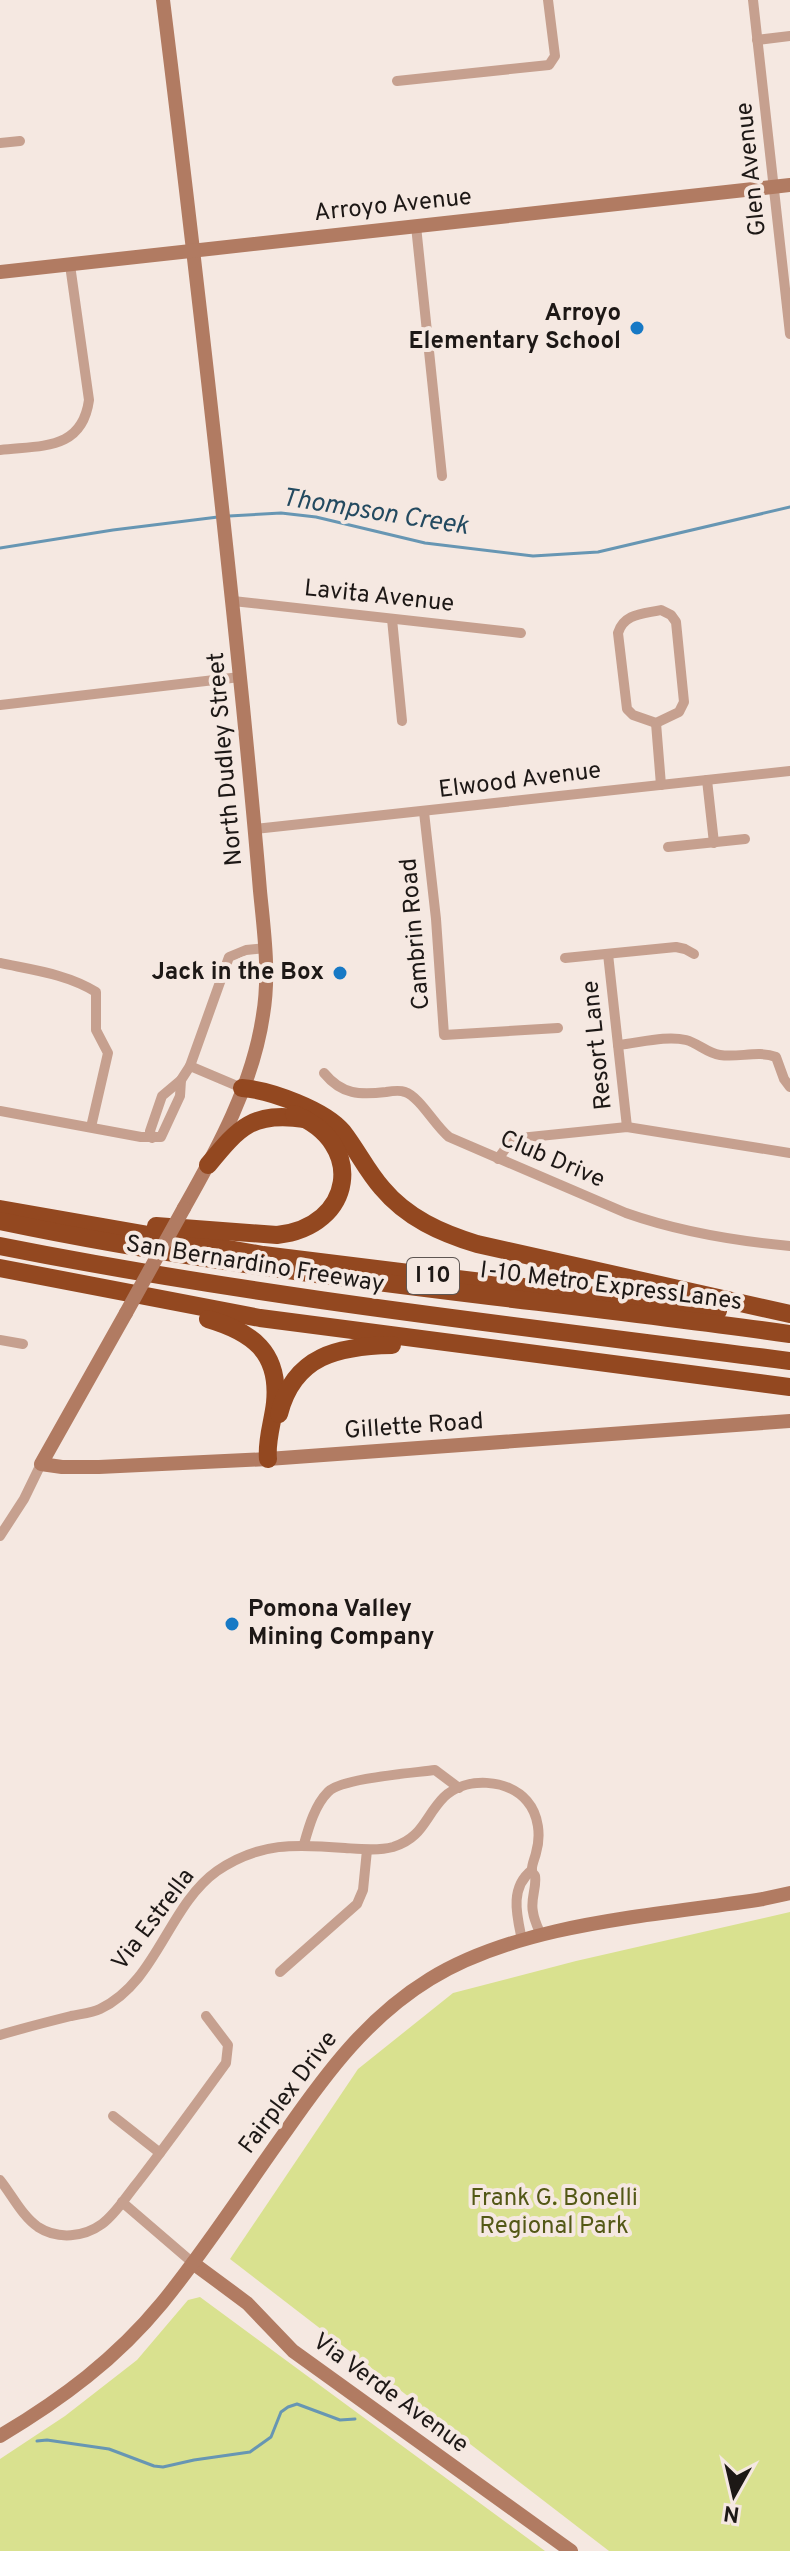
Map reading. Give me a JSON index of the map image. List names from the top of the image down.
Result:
{
  "streets": {
    "highway": ["San Bernardino Freeway", "I 10", "I-10 Metro ExpressLanes"],
    "street": [
      "Glen Avenue",
      "Arroyo Avenue",
      "Lavita Avenue",
      "North Dudley Street",
      "Elwood Avenue",
      "Cambrin Road",
      "Resort Lane",
      "Club Drive",
      "Gillette Road",
      "Via Estrella",
      "Fairplex Drive",
      "Via Verde Avenue"
    ]
  },
  "crossings": [
    ["Glen Avenue", "Arroyo Avenue"],
    ["Arroyo Avenue", "North Dudley Street"],
    ["Lavita Avenue", "North Dudley Street"],
    ["North Dudley Street", "Elwood Avenue"],
    ["North Dudley Street", "Gillette Road"],
    ["Elwood Avenue", "Cambrin Road"],
    ["San Bernardino Freeway", "I-10 Metro ExpressLanes"],
    ["Fairplex Drive", "Via Verde Avenue"]
  ],
  "water": ["Thompson Creek"],
  "parks": ["Frank G. Bonelli Regional Park"],
  "places": ["Arroyo Elementary School", "Jack in the Box", "Pomona Valley Mining Company"],
  "north": "bottom"
}
